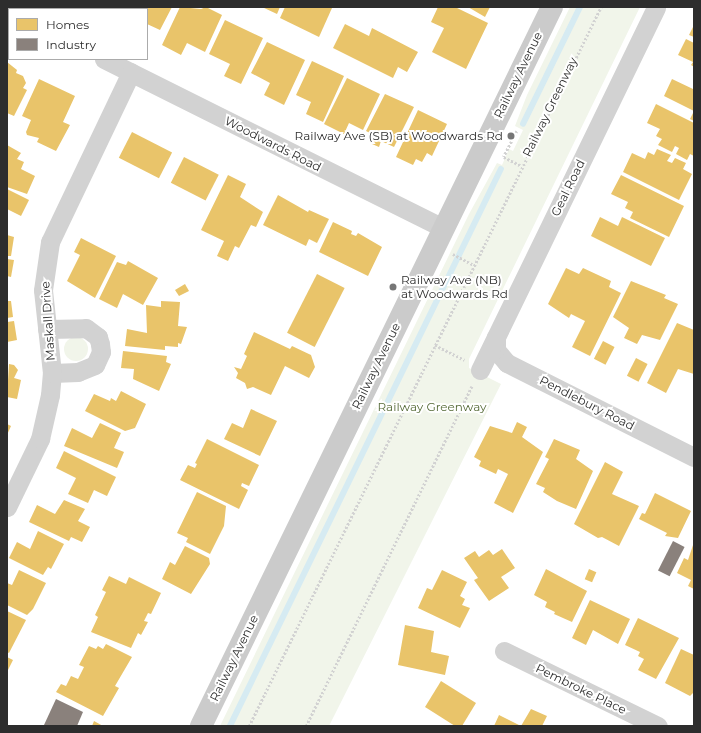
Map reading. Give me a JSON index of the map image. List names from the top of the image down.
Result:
{
  "streets": {
    "main road": ["Railway Avenue"],
    "street": [
      "Woodwards Road",
      "Geal Road",
      "Maskall Drive",
      "Pendlebury Road",
      "Pembroke Place"
    ],
    "path": ["Railway Greenway"]
  },
  "crossings": [
    ["Railway Avenue", "Woodwards Road"],
    ["Woodwards Road", "Maskall Drive"],
    ["Geal Road", "Pendlebury Road"]
  ],
  "parks": ["Railway Greenway"],
  "places": ["Railway Ave (SB) at Woodwards Rd", "Railway Ave (NB) at Woodwards Rd"],
  "legend": ["Homes", "Industry"]
}
